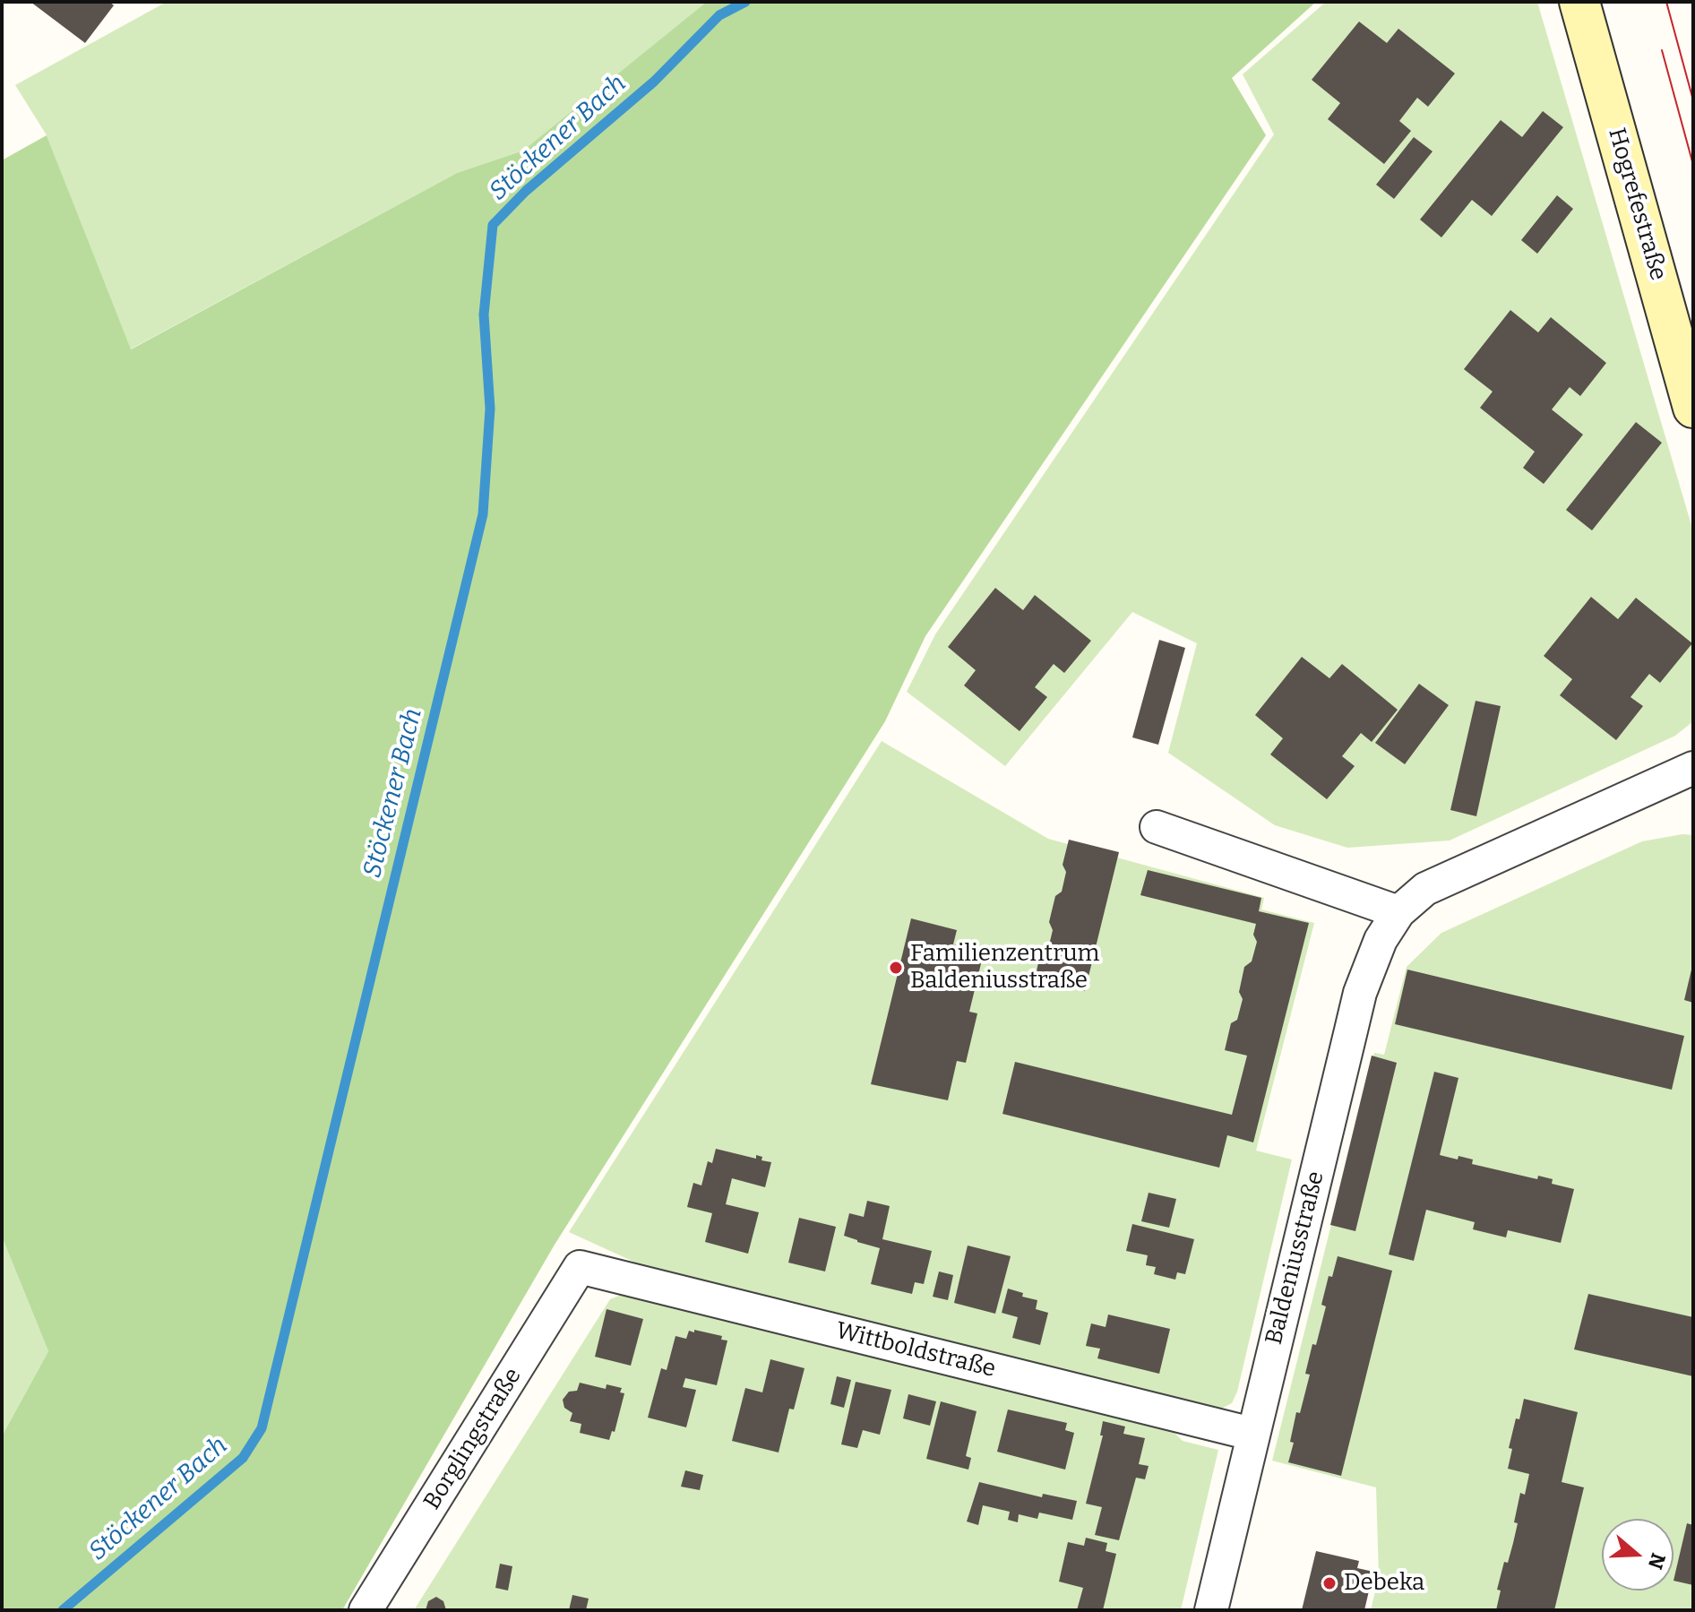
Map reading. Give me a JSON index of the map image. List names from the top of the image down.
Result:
{
  "streets": {
    "street": [
      "Hogrefestraße",
      "Baldeniusstraße",
      "Wittboldstraße",
      "Borglingstraße"
    ]
  },
  "crossings": [
    ["Baldeniusstraße", "Wittboldstraße"],
    ["Wittboldstraße", "Borglingstraße"]
  ],
  "water": ["Stöckener Bach"],
  "places": ["Familienzentrum Baldeniusstraße", "Debeka"],
  "north": "right"
}
